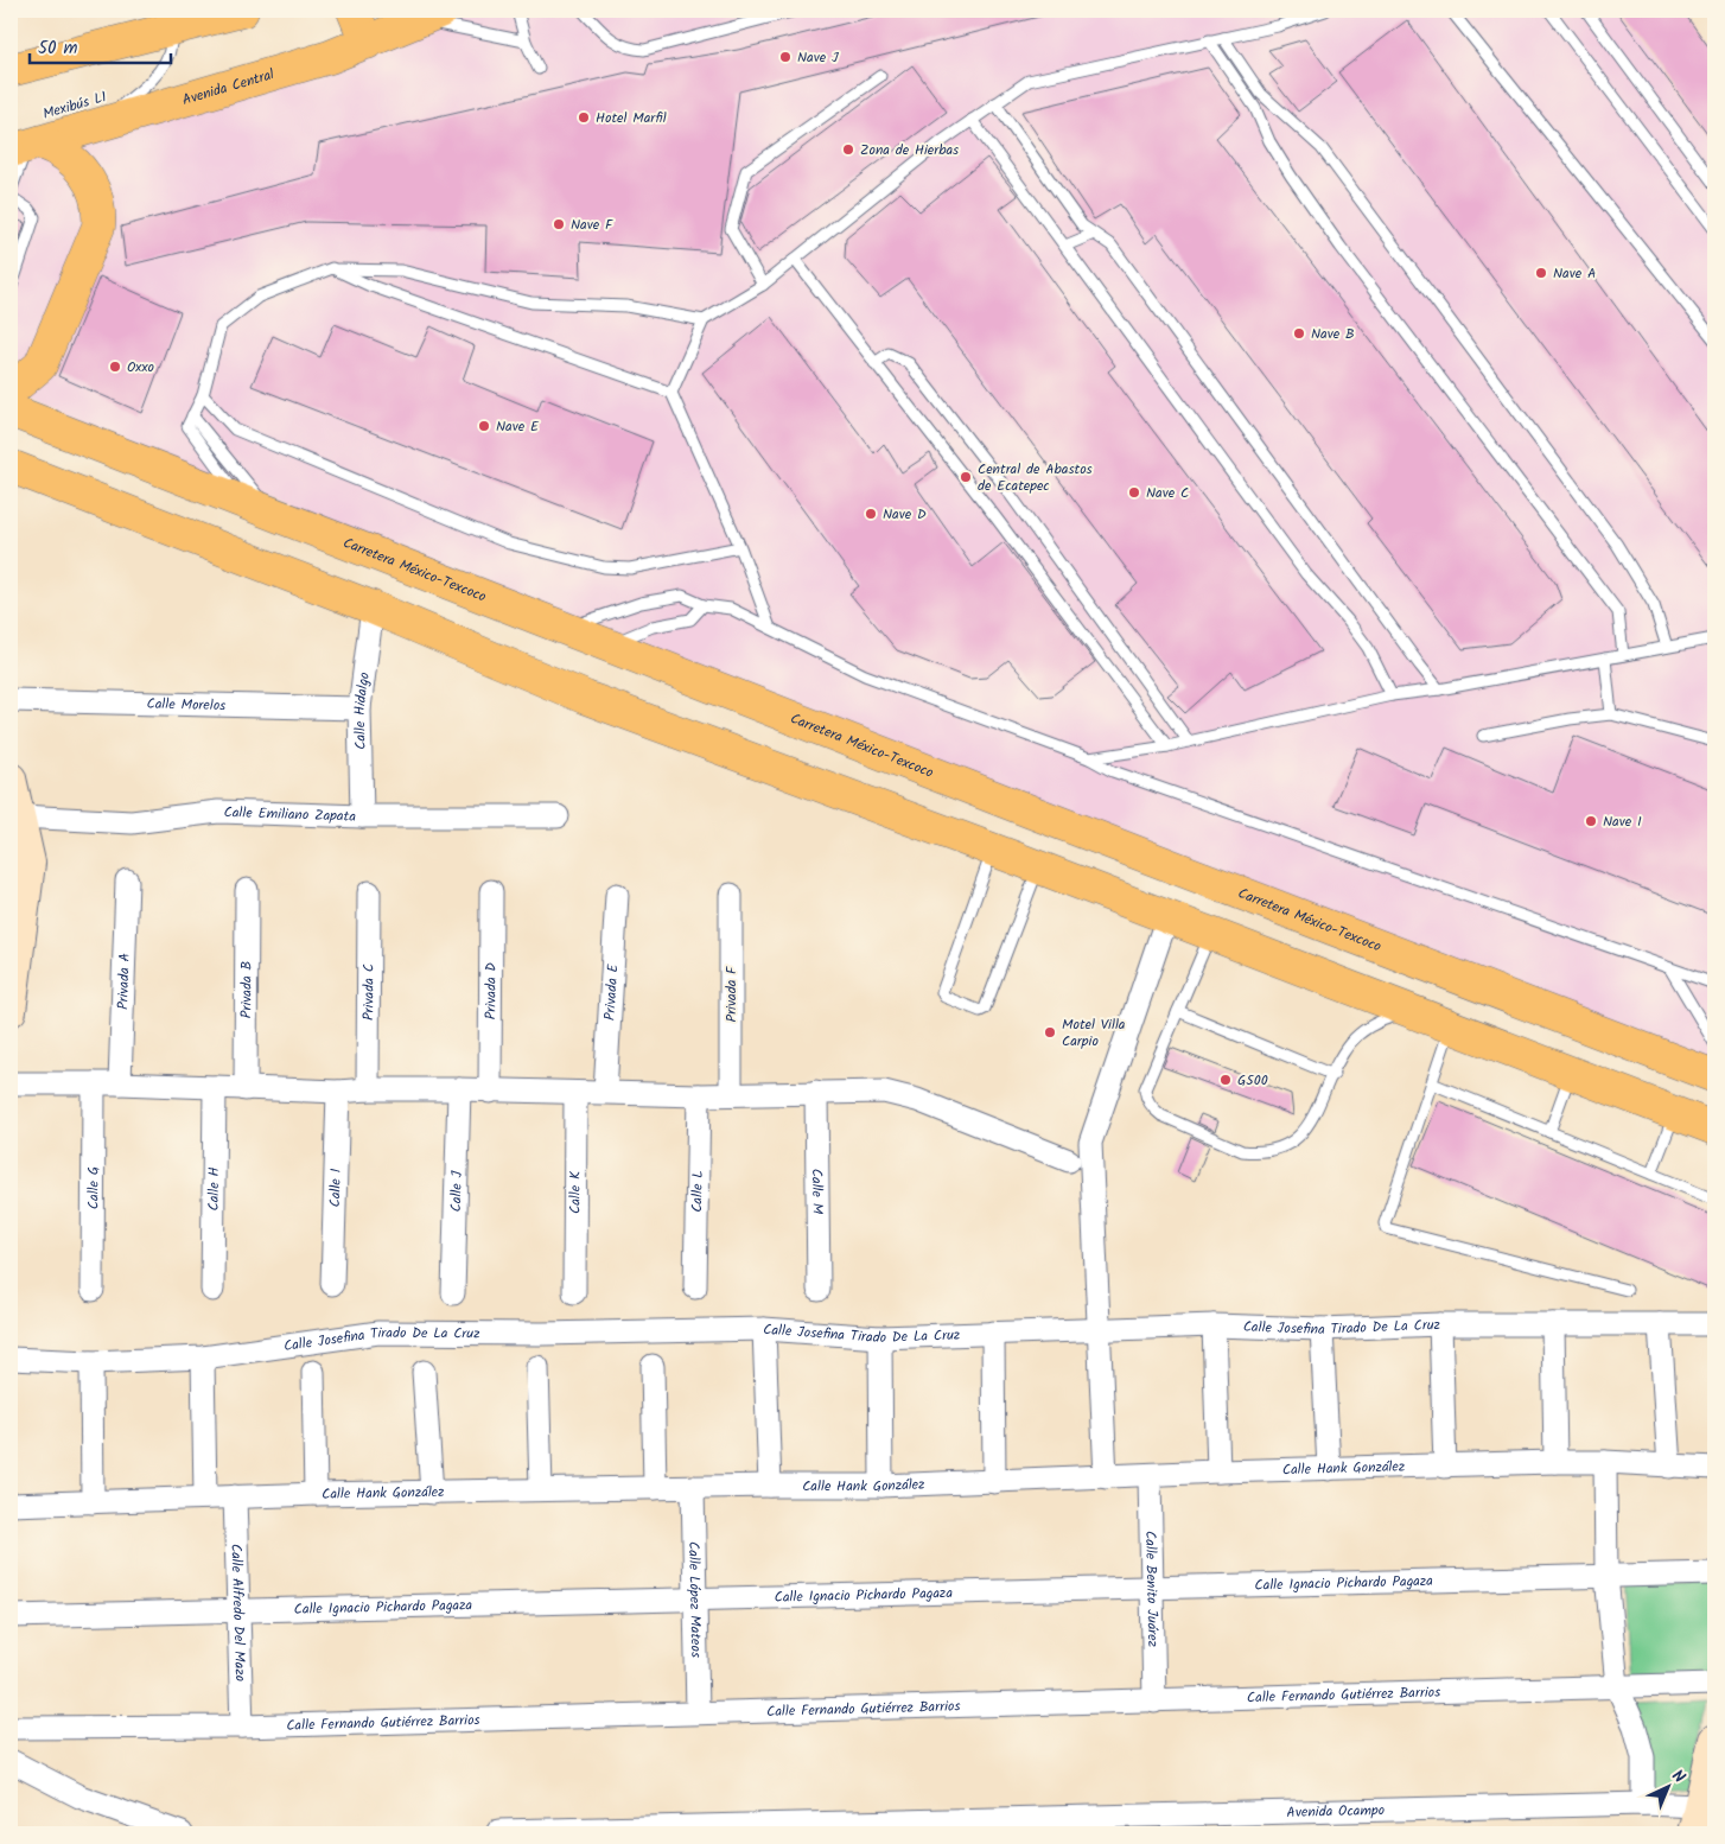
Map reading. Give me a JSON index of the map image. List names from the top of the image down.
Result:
{
  "streets": {
    "highway": ["Avenida Central", "Carretera México-Texcoco"],
    "street": [
      "Calle Morelos",
      "Calle Hidalgo",
      "Calle Emiliano Zapata",
      "Privada A",
      "Privada B",
      "Privada C",
      "Privada D",
      "Privada E",
      "Privada F",
      "Calle G",
      "Calle I",
      "Calle H",
      "Calle J",
      "Calle L",
      "Calle M",
      "Calle K",
      "Calle Josefina Tirado De La Cruz",
      "Calle Hank González",
      "Calle Ignacio Pichardo Pagaza",
      "Calle Benito Juárez",
      "Calle López Mateos",
      "Calle Alfredo Del Mazo",
      "Calle Fernando Gutiérrez Barrios",
      "Avenida Ocampo"
    ],
    "lane": ["Mexibús L1"]
  },
  "crossings": [
    ["Avenida Central", "Mexibús L1"],
    ["Calle Morelos", "Calle Hidalgo"],
    ["Calle Hidalgo", "Calle Emiliano Zapata"],
    ["Calle Hank González", "Calle Benito Juárez"],
    ["Calle Hank González", "Calle López Mateos"],
    ["Calle Hank González", "Calle Alfredo Del Mazo"],
    ["Calle Ignacio Pichardo Pagaza", "Calle Benito Juárez"],
    ["Calle Ignacio Pichardo Pagaza", "Calle López Mateos"],
    ["Calle Ignacio Pichardo Pagaza", "Calle Alfredo Del Mazo"],
    ["Calle Benito Juárez", "Calle Fernando Gutiérrez Barrios"],
    ["Calle López Mateos", "Calle Fernando Gutiérrez Barrios"],
    ["Calle Alfredo Del Mazo", "Calle Fernando Gutiérrez Barrios"]
  ],
  "places": [
    "Nave J",
    "Hotel Marfil",
    "Zona de Hierbas",
    "Nave F",
    "Nave A",
    "Nave B",
    "Oxxo",
    "Nave E",
    "Central de Abastos de Ecatepec",
    "Nave C",
    "Nave D",
    "Nave I",
    "Motel Villa Carpio",
    "G500"
  ],
  "scale_bar": "50 m",
  "north": "top right"
}
